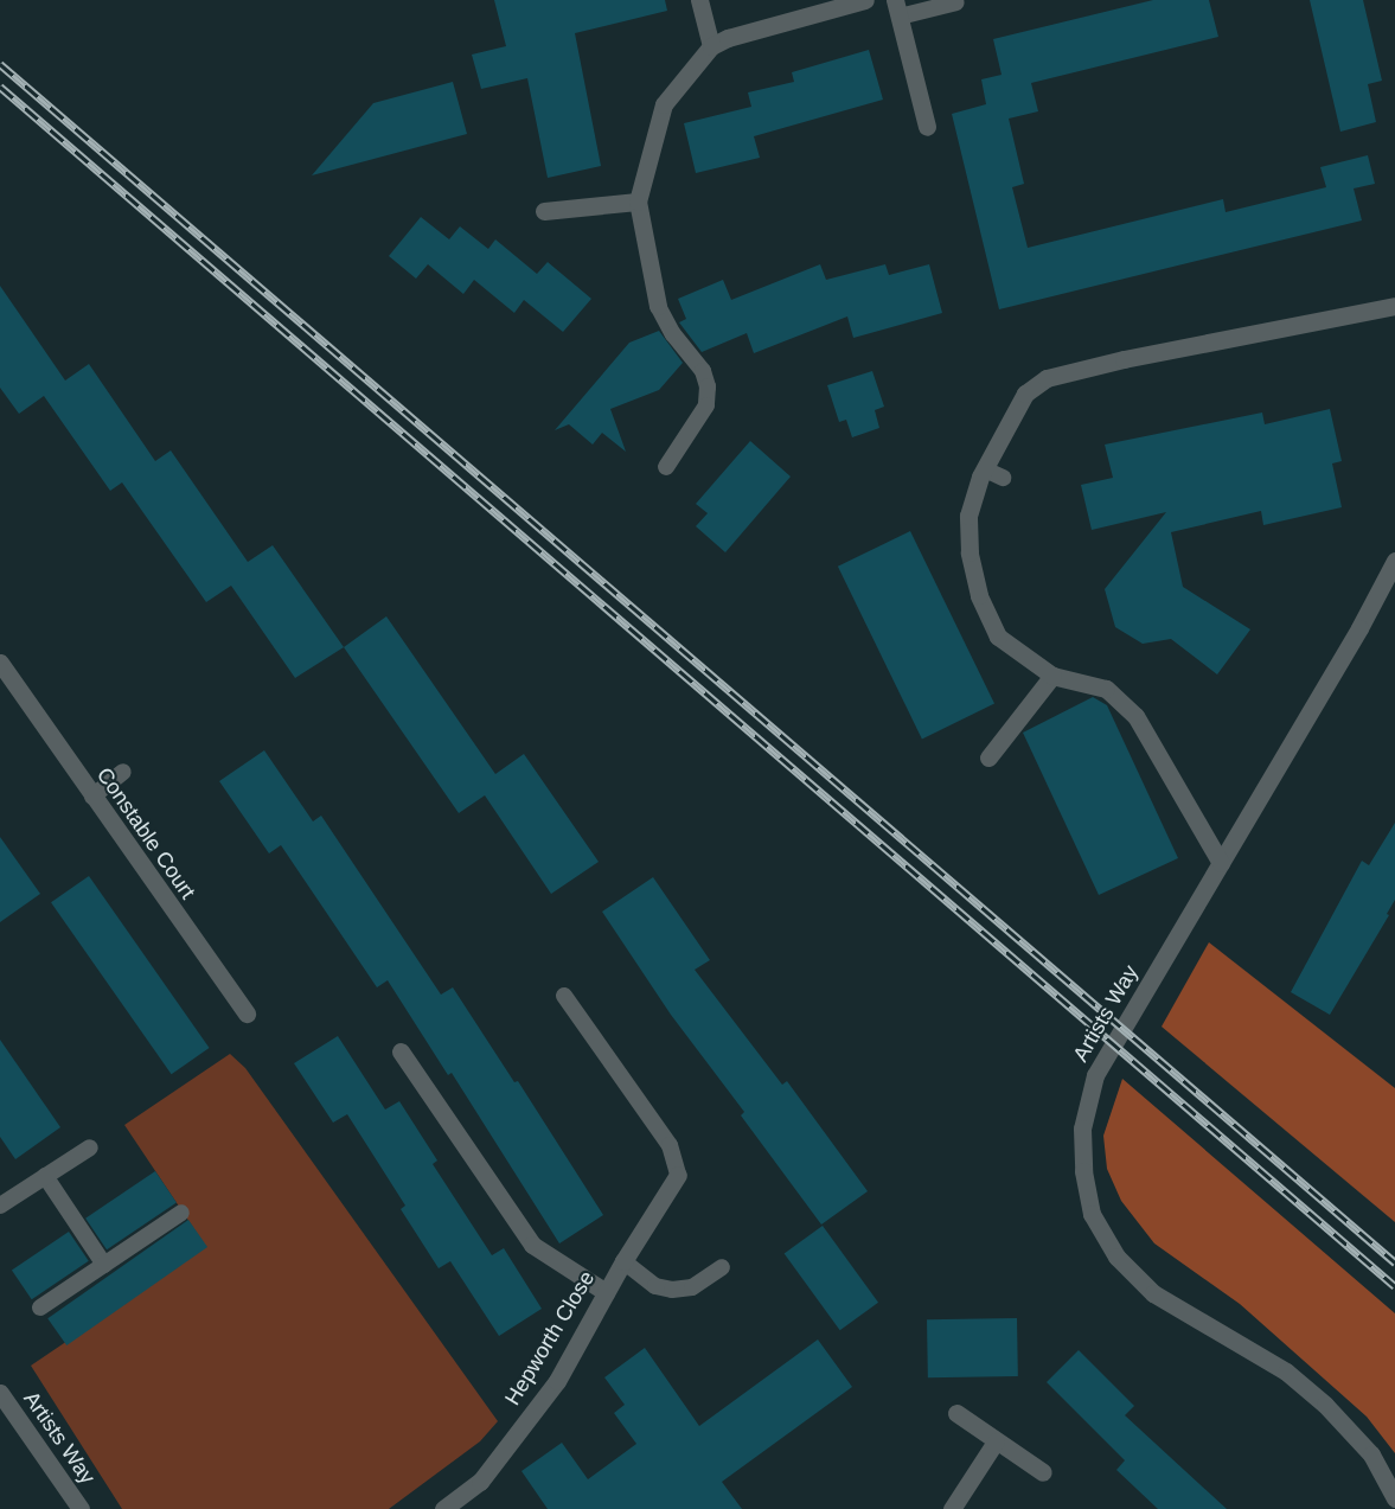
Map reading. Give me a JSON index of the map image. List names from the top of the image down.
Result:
{
  "streets": {
    "street": ["Constable Court", "Artists Way", "Hepworth Close"]
  }
}
